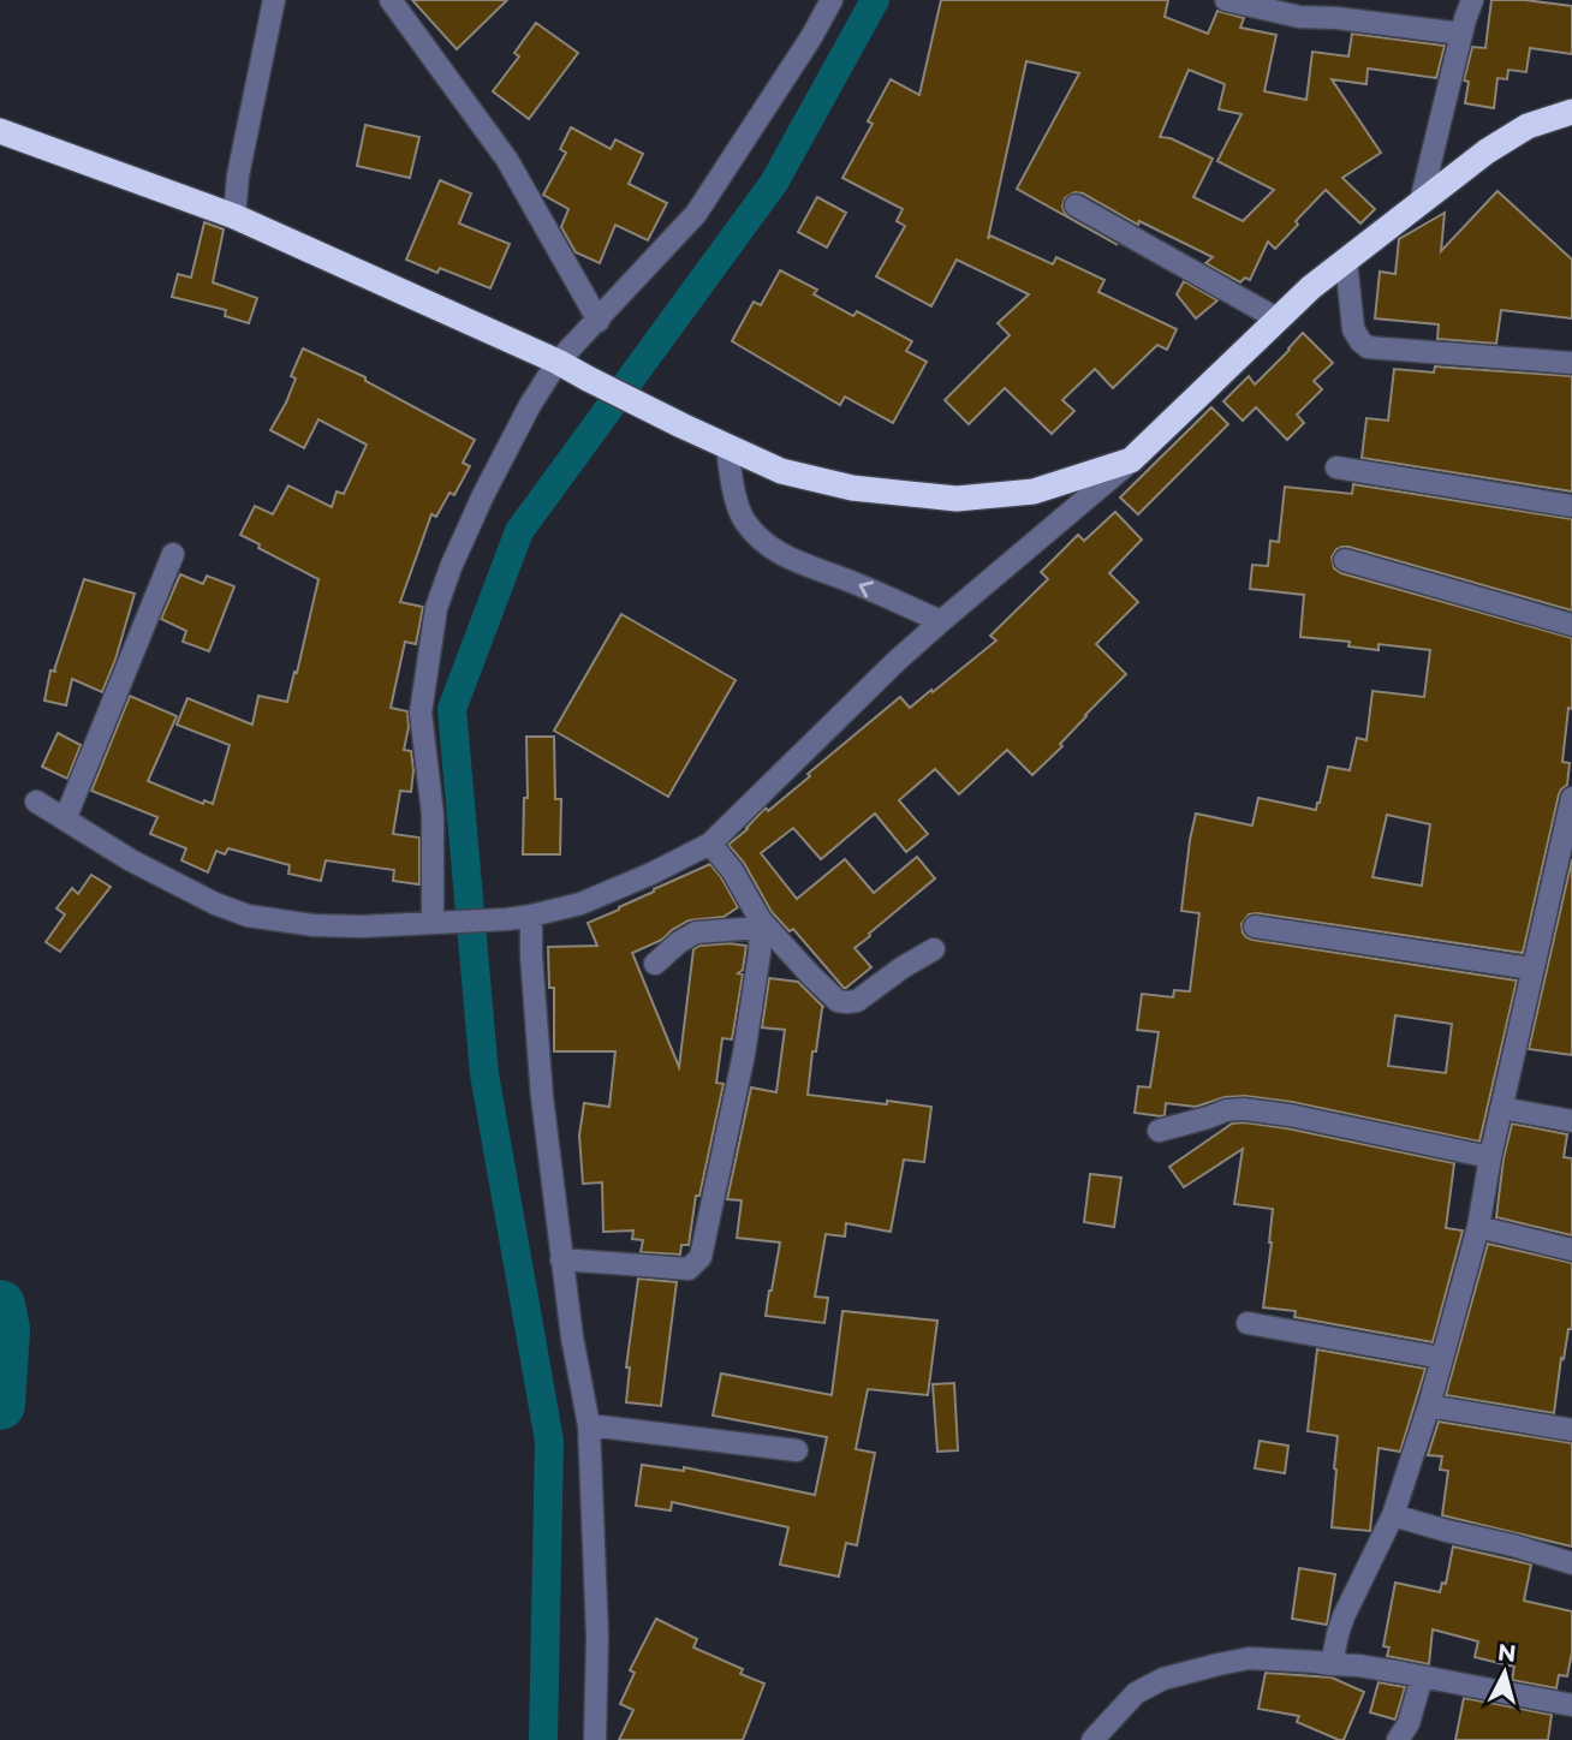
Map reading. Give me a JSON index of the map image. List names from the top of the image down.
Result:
{
  "north": "top"
}
